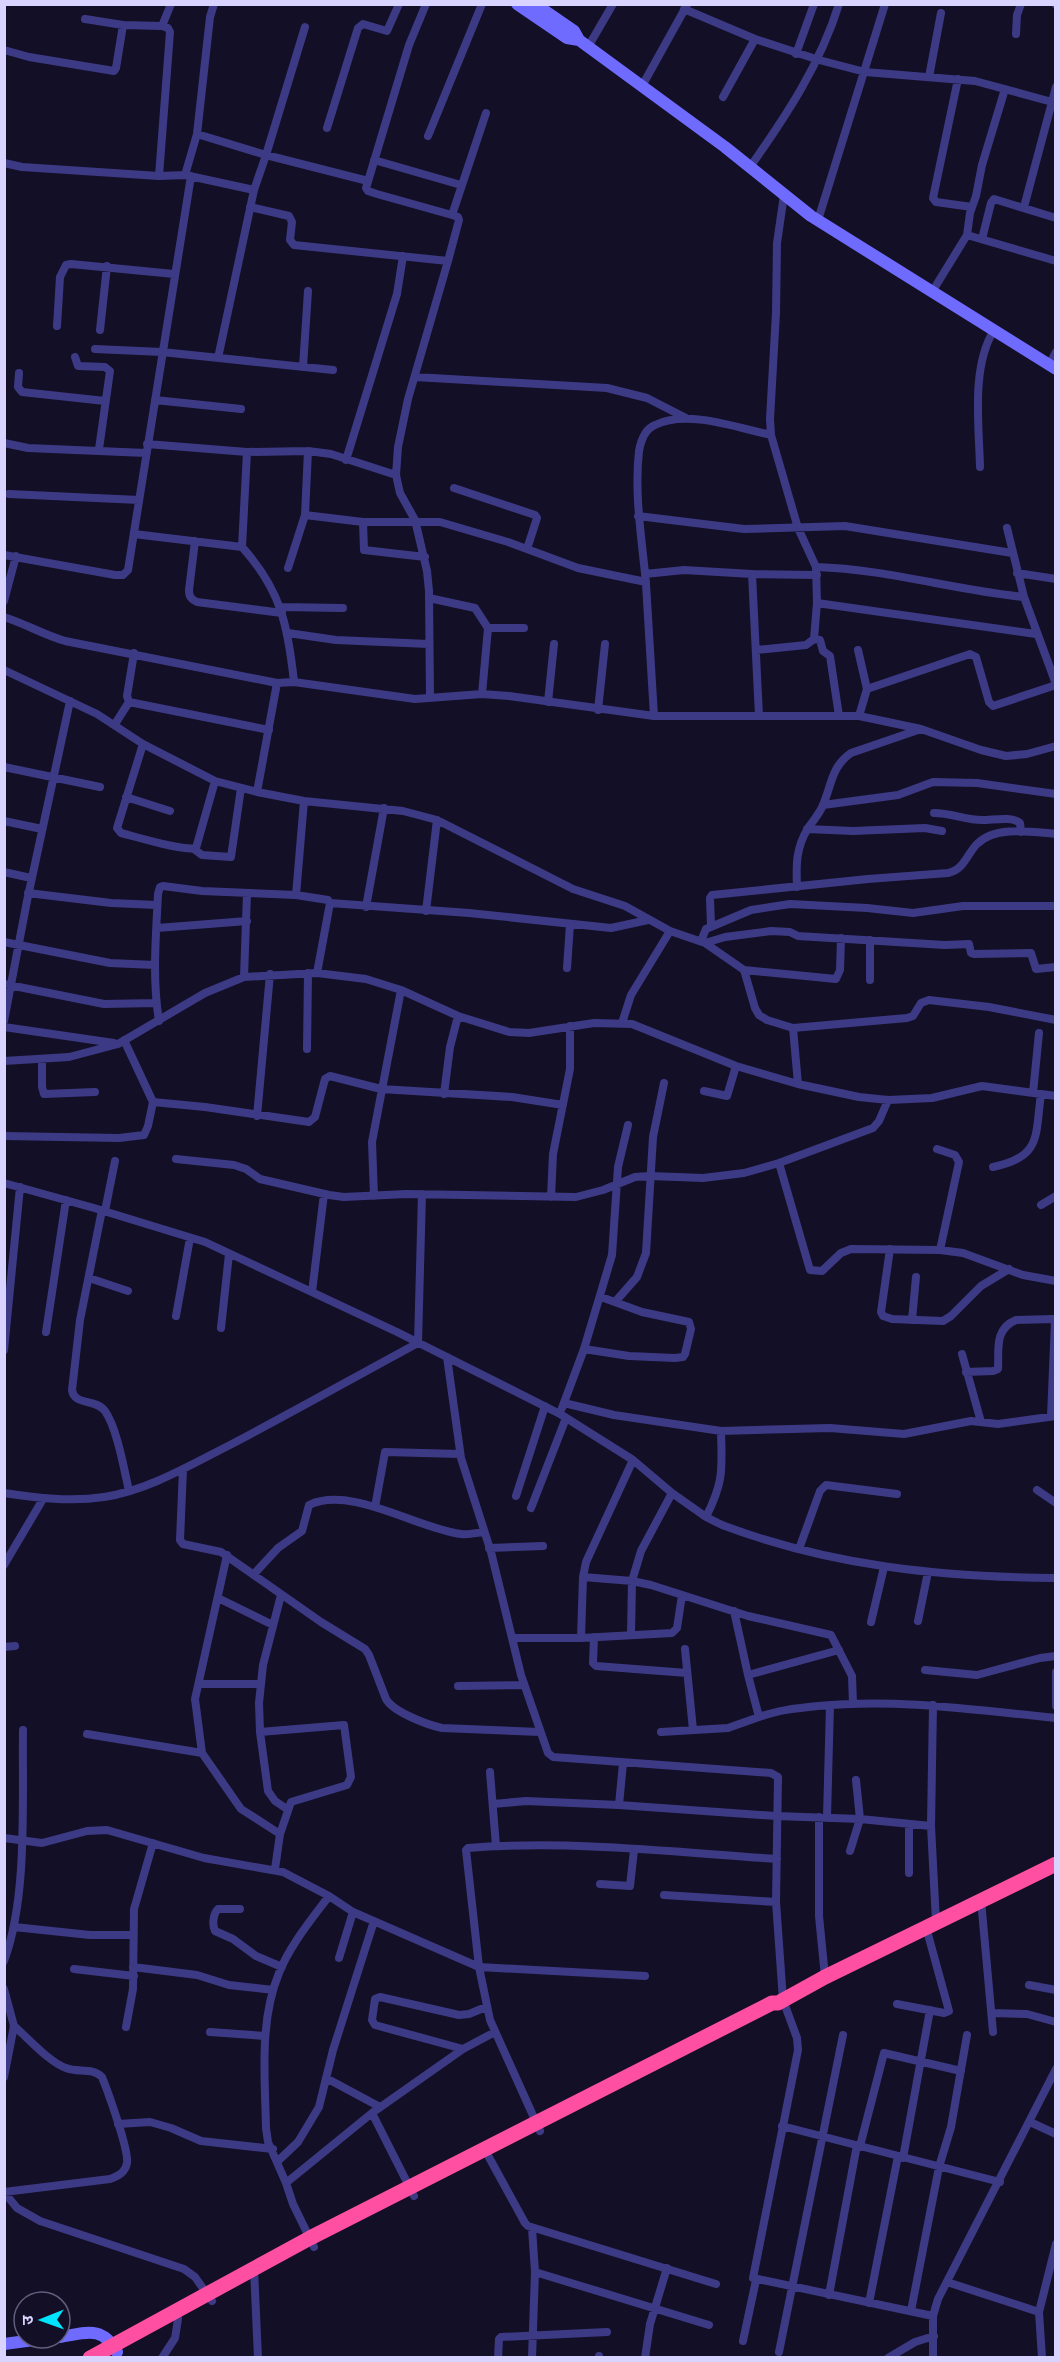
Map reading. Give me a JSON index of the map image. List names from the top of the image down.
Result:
{
  "north": "left"
}
